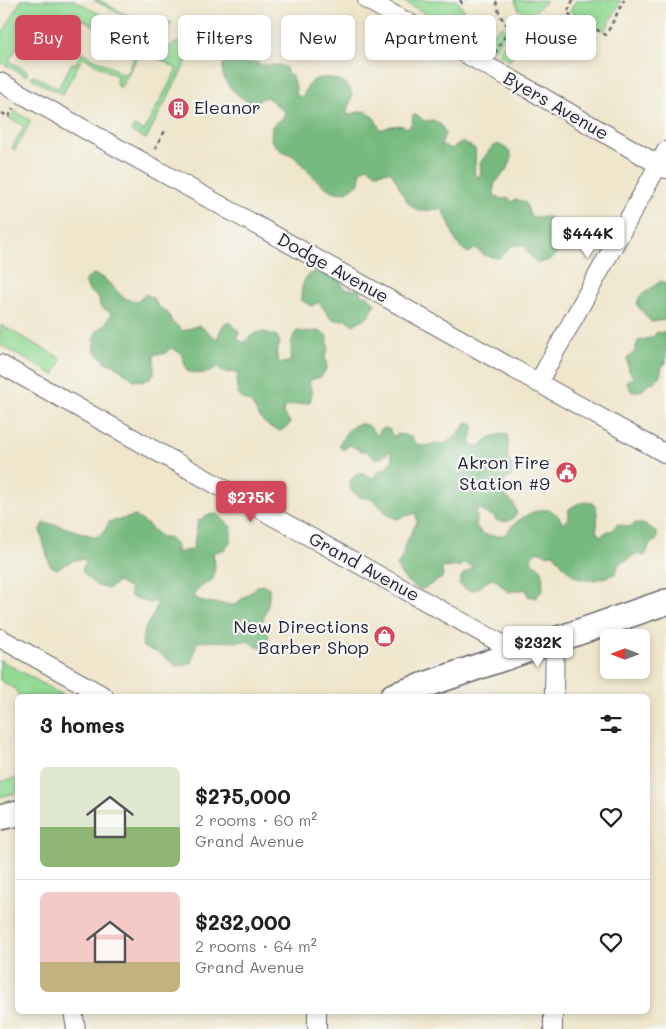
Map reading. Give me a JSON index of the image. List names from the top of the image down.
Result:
{
  "streets": {
    "street": ["Byers Avenue", "Dodge Avenue", "Grand Avenue"]
  },
  "places": {
    "building": ["Eleanor"],
    "public building": ["Akron Fire Station #9"],
    "shop": ["New Directions Barber Shop"]
  },
  "north": "left",
  "page": {
    "chip": [
      "Buy",
      "Rent",
      "Filters",
      "New",
      "Apartment",
      "House"
    ],
    "price": ["$444K", "$275K", "$232K"],
    "heading": "3 homes",
    "list": [
      {
        "name": "$275,000",
        "note": "2 rooms · 60 m² · Grand Avenue"
      },
      {
        "name": "$232,000",
        "note": "2 rooms · 64 m² · Grand Avenue"
      }
    ]
  }
}
